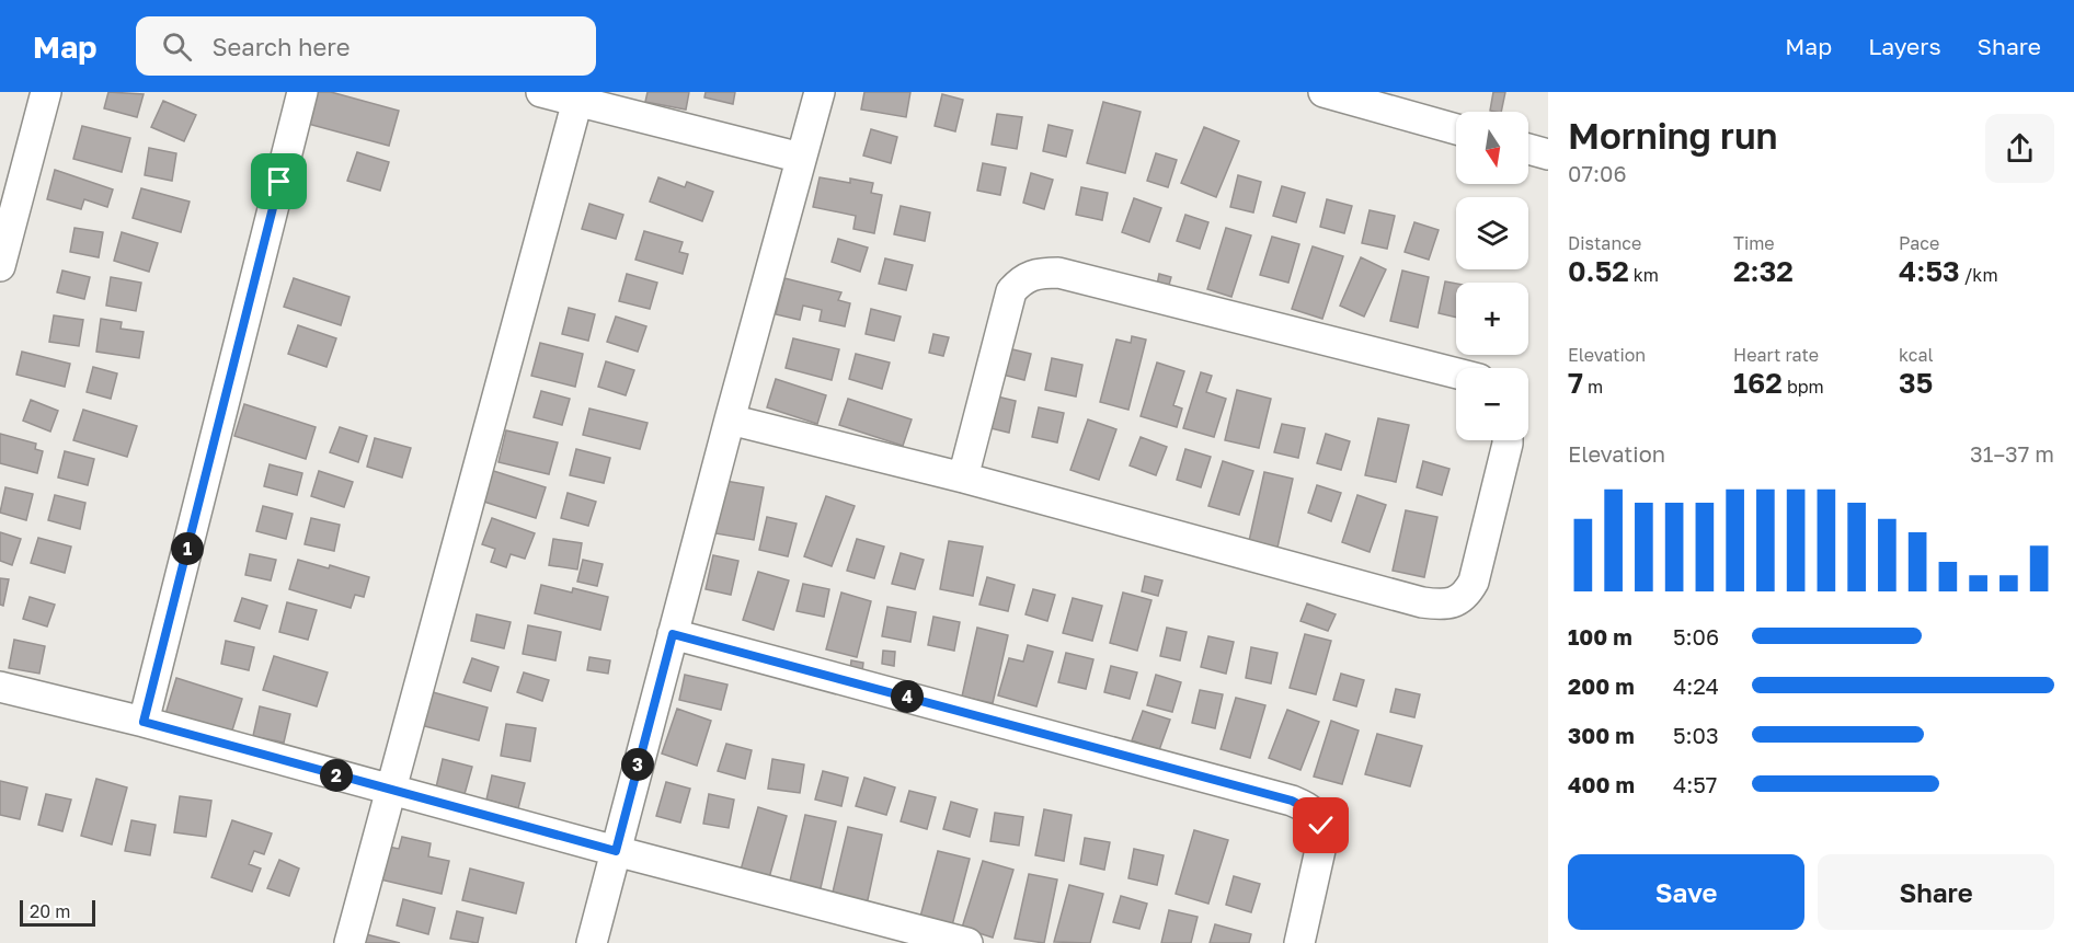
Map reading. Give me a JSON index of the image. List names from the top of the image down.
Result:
{
  "scale_bar": "20 m",
  "north": "bottom",
  "page": {
    "header": "Map",
    "search": "Search here",
    "nav": ["Map", "Layers", "Share"],
    "heading": ["Morning run", "07:06"],
    "map_buttons": ["+", "−"],
    "stats": [
      ["Distance", "0.52 km"],
      ["Time", "2:32"],
      ["Pace", "4:53 /km"],
      ["Elevation", "7 m"],
      ["Heart rate", "162 bpm"],
      ["kcal", "35"]
    ],
    "chart": ["Elevation", "31–37 m"],
    "pins": [
      "1",
      "4",
      "3",
      "2"
    ],
    "list": [
      {
        "name": "100 m",
        "note": "5:06"
      },
      {
        "name": "200 m",
        "note": "4:24"
      },
      {
        "name": "300 m",
        "note": "5:03"
      },
      {
        "name": "400 m",
        "note": "4:57"
      }
    ],
    "buttons": ["Save", "Share"],
    "scale": "20 m"
  }
}
